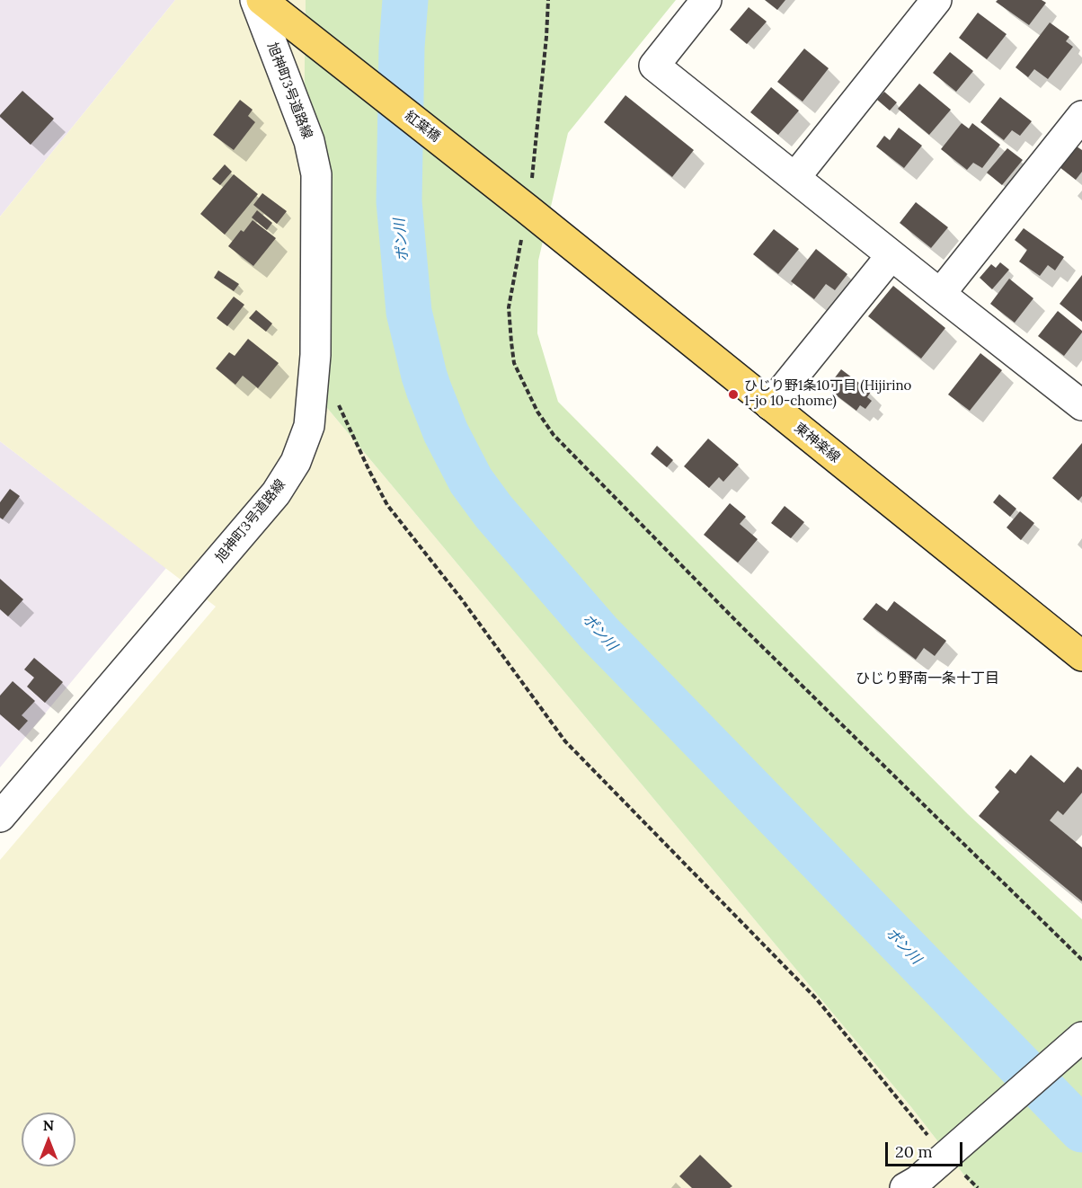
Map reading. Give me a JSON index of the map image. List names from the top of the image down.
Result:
{
  "streets": {
    "main road": ["紅葉橋", "東神楽線"],
    "street": ["旭神町3号道路線"]
  },
  "crossings": [
    ["紅葉橋", "東神楽線"]
  ],
  "districts": ["ひじり野南一条十丁目"],
  "water": ["ポン川"],
  "places": ["ひじり野1条10丁目 (Hijirino 1-jo 10-chome)"],
  "scale_bar": "20 m",
  "north": "top"
}
